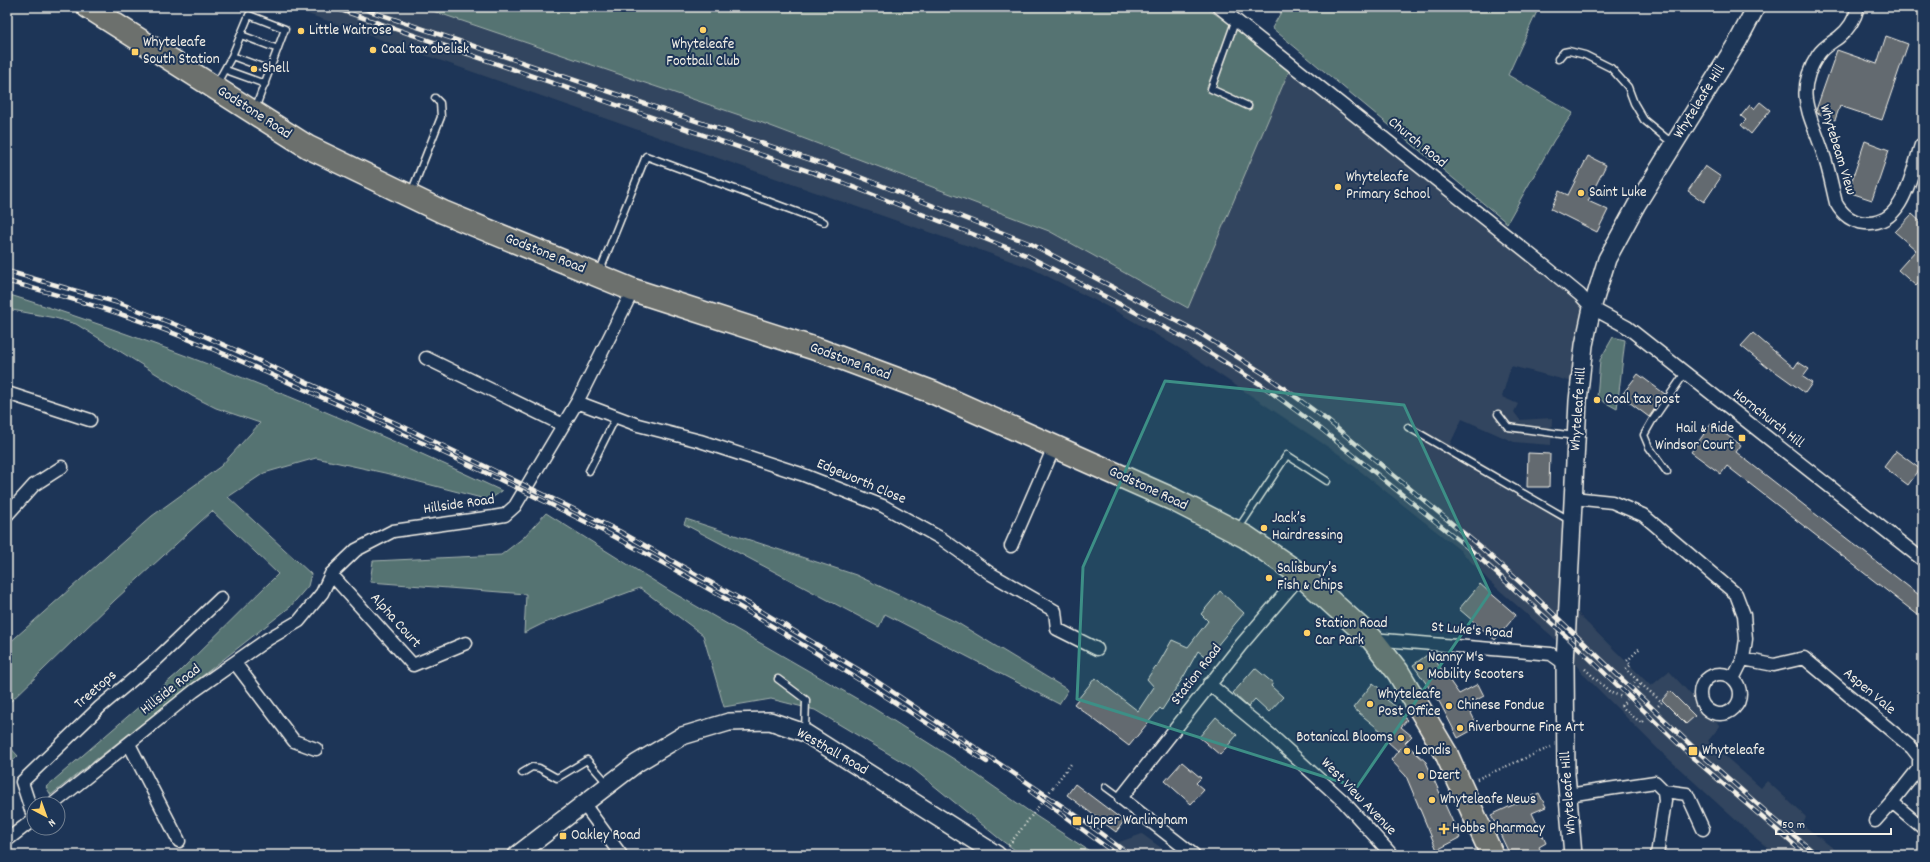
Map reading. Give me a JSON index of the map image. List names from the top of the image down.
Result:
{
  "streets": {
    "highway": ["Godstone Road"],
    "street": [
      "Whyteleafe Hill",
      "Church Road",
      "Whytebeam View",
      "Hornchurch Hill",
      "Edgeworth Close",
      "Hillside Road",
      "Alpha Court",
      "St Luke's Road",
      "Station Road",
      "Treetops",
      "Aspen Vale",
      "Westhall Road",
      "West View Avenue"
    ]
  },
  "crossings": [
    ["Whyteleafe Hill", "Church Road"],
    ["Whyteleafe Hill", "Hornchurch Hill"],
    ["Whyteleafe Hill", "St Luke's Road"],
    ["Godstone Road", "Hillside Road"],
    ["Godstone Road", "St Luke's Road"],
    ["Godstone Road", "Station Road"],
    ["Church Road", "Hornchurch Hill"],
    ["Edgeworth Close", "Hillside Road"],
    ["Hillside Road", "Alpha Court"],
    ["Station Road", "West View Avenue"]
  ],
  "places": {
    "other": [
      "Whyteleafe Football Club",
      "Little Waitrose",
      "Coal tax obelisk",
      "Shell",
      "Whyteleafe Primary School",
      "Saint Luke",
      "Coal tax post",
      "Jack’s Hairdressing",
      "Salisbury’s Fish & Chips",
      "Station Road Car Park",
      "Nanny M's Mobility Scooters",
      "Whyteleafe Post Office",
      "Chinese Fondue",
      "Riverbourne Fine Art",
      "Botanical Blooms",
      "Londis",
      "Dzert",
      "Whyteleafe News"
    ],
    "transit": [
      "Whyteleafe South Station",
      "Hail & Ride Windsor Court",
      "Whyteleafe",
      "Upper Warlingham",
      "Oakley Road"
    ],
    "health": ["Hobbs Pharmacy"]
  },
  "scale_bar": "50 m",
  "north": "bottom right"
}
